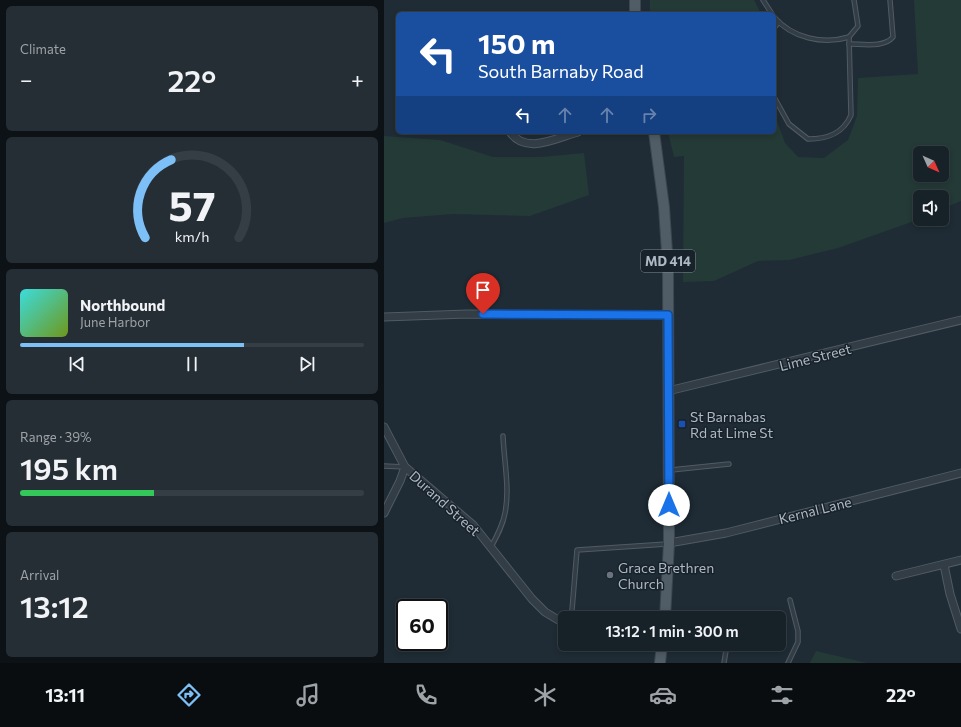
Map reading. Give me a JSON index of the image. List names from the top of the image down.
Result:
{
  "streets": {
    "main road": ["MD 414"],
    "street": ["Lime Street", "Durand Street", "Kernal Lane"]
  },
  "crossings": [
    ["MD 414", "Lime Street"],
    ["MD 414", "Kernal Lane"]
  ],
  "places": {
    "transit": ["St Barnabas Rd at Lime St"],
    "other": ["Grace Brethren Church"]
  },
  "north": "bottom right",
  "page": {
    "tile": [
      "Climate",
      ["Range · 39%", "195 km"],
      ["Arrival", "13:12"]
    ],
    "turn": ["150 m", "South Barnaby Road"],
    "heat": ["−", "22°", "+"],
    "song": ["Northbound", "June Harbor"],
    "limit": "60",
    "trip": "13:12 · 1 min · 300 m",
    "tabs": ["13:11", "22°"],
    "gauge": ["57", "km/h"]
  }
}
